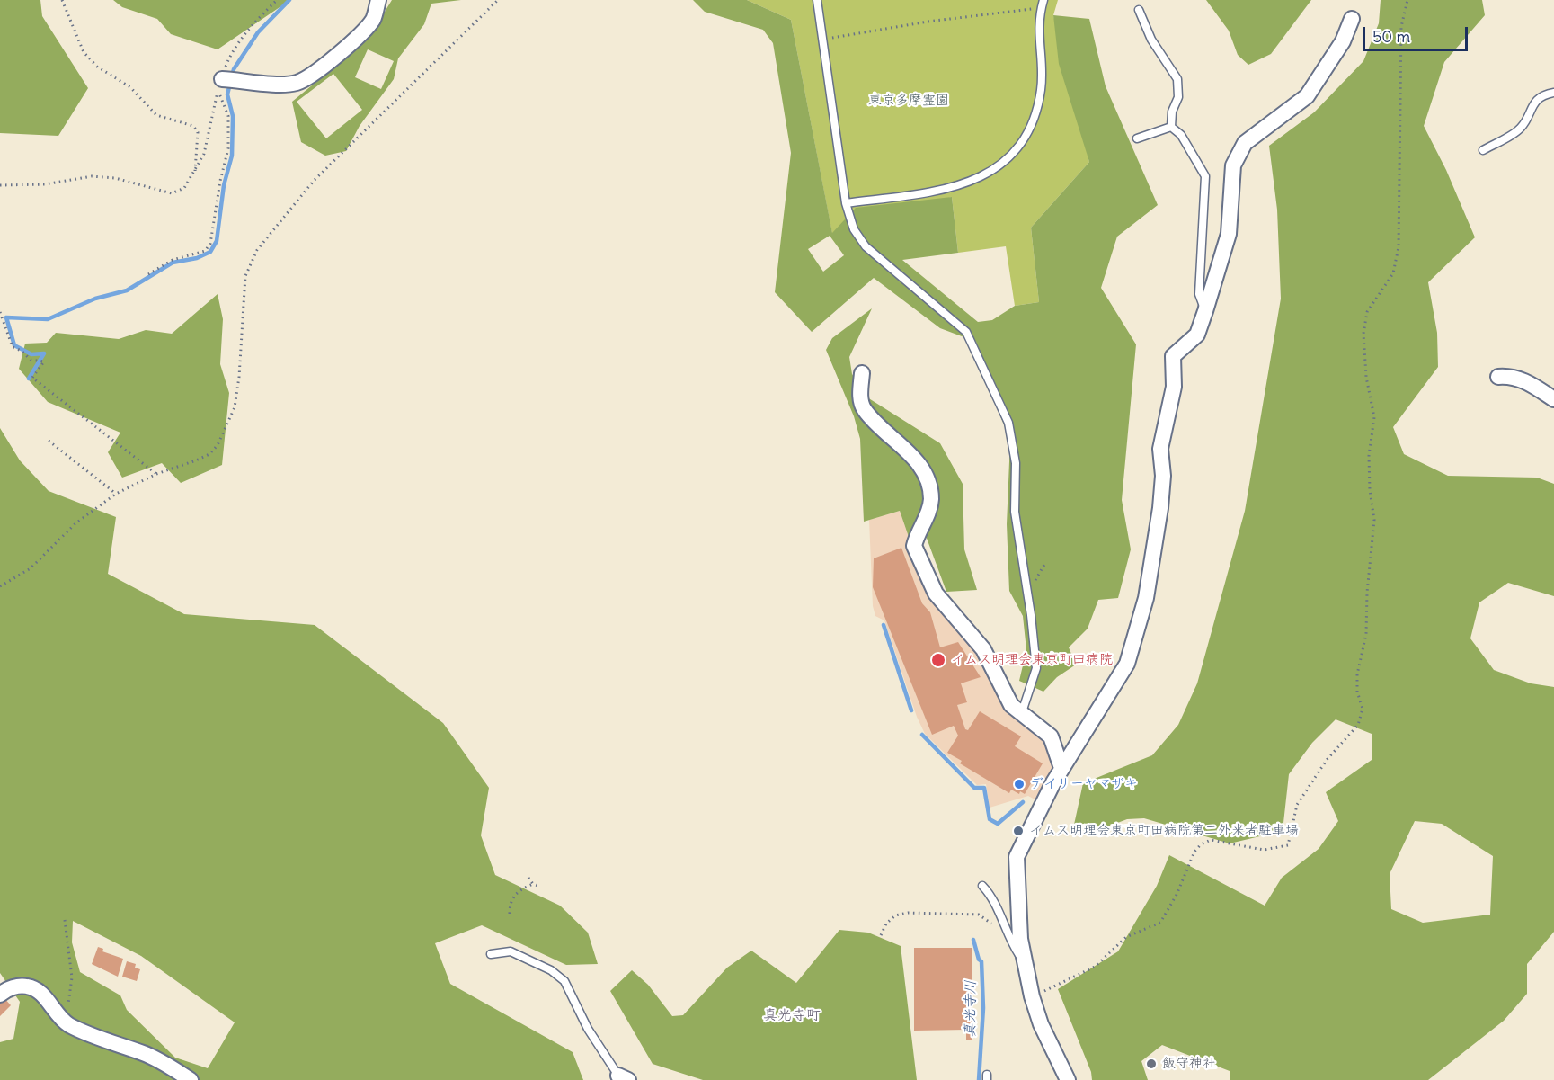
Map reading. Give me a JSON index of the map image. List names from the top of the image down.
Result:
{
  "districts": ["真光寺町"],
  "water": ["真光寺川"],
  "parks": ["東京多摩霊園"],
  "places": [
    "イムス明理会東京町田病院",
    "デイリーヤマザキ",
    "イムス明理会東京町田病院第二外来者駐車場",
    "飯守神社"
  ],
  "scale_bar": "50 m"
}
